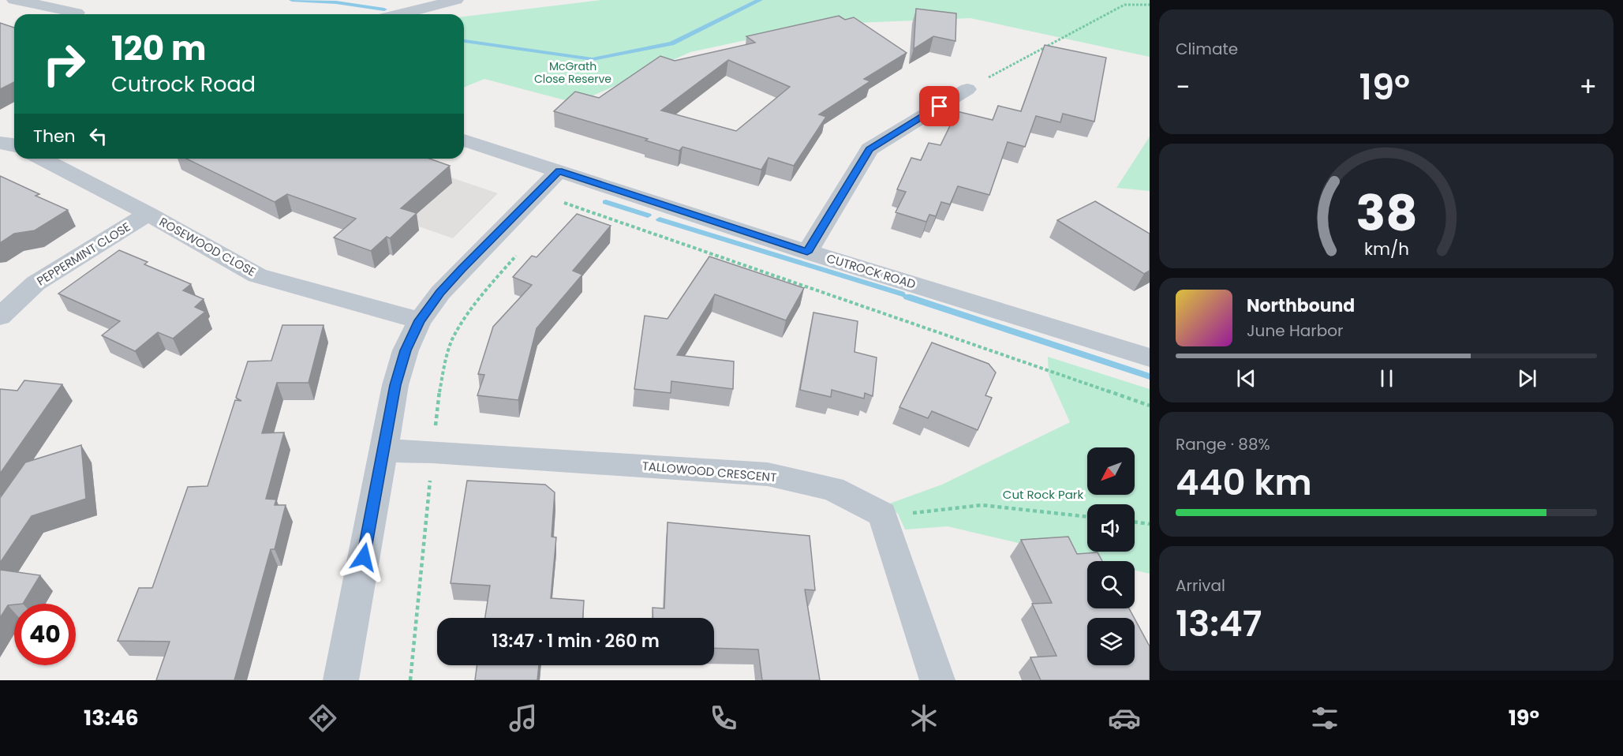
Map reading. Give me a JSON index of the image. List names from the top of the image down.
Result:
{
  "streets": {
    "street": [
      "ROSEWOOD CLOSE",
      "PEPPERMINT CLOSE",
      "CUTROCK ROAD",
      "TALLOWOOD CRESCENT"
    ]
  },
  "crossings": [
    ["ROSEWOOD CLOSE", "PEPPERMINT CLOSE"]
  ],
  "parks": ["McGrath Close Reserve", "Cut Rock Park"],
  "north": "bottom left",
  "page": {
    "tile": [
      "Climate",
      ["Range · 88%", "440 km"],
      ["Arrival", "13:47"]
    ],
    "turn": ["120 m", "Cutrock Road"],
    "heat": ["−", "19°", "+"],
    "then": "Then",
    "song": ["Northbound", "June Harbor"],
    "limit": "40",
    "trip": "13:47 · 1 min · 260 m",
    "tabs": ["13:46", "19°"],
    "gauge": ["38", "km/h"]
  }
}
